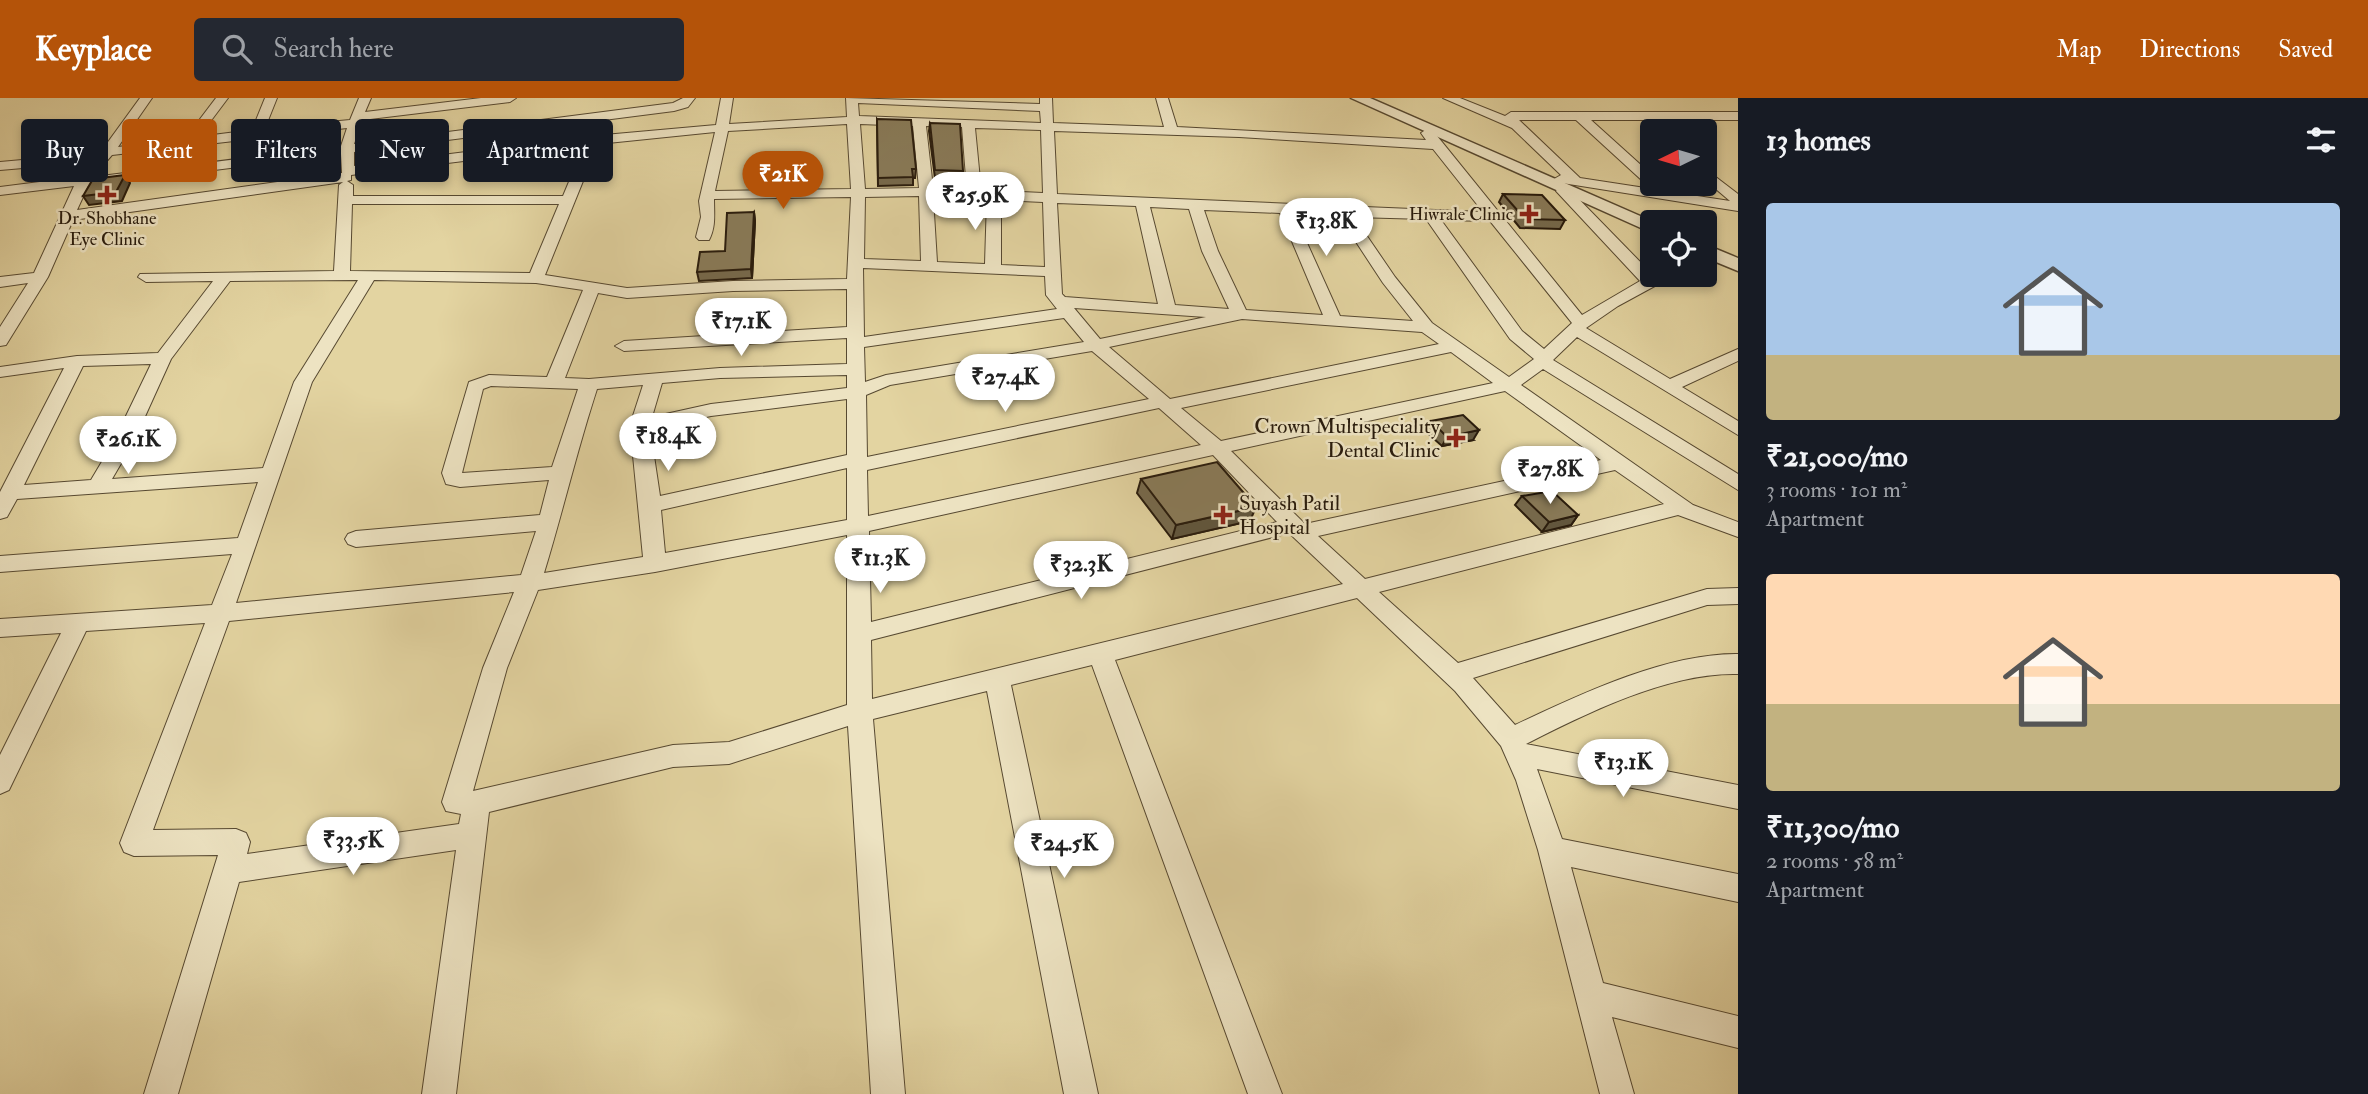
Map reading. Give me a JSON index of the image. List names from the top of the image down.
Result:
{
  "places": {
    "health": [
      "Dr. Shobhane Eye Clinic",
      "Hiwrale Clinic",
      "Crown Multispeciality Dental Clinic",
      "Suyash Patil Hospital"
    ]
  },
  "north": "left",
  "page": {
    "header": "Keyplace",
    "search": "Search here",
    "nav": ["Map", "Directions", "Saved"],
    "heading": "13 homes",
    "chip": [
      "Buy",
      "Rent",
      "Filters",
      "New",
      "Apartment"
    ],
    "price": [
      "₹21K",
      "₹25.9K",
      "₹13.8K",
      "₹17.1K",
      "₹27.4K",
      "₹18.4K",
      "₹26.1K",
      "₹27.8K",
      "₹11.3K",
      "₹32.3K",
      "₹13.1K",
      "₹33.5K",
      "₹24.5K"
    ],
    "list": [
      {
        "name": "₹21,000/mo",
        "note": "3 rooms · 101 m² · Apartment"
      },
      {
        "name": "₹11,300/mo",
        "note": "2 rooms · 58 m² · Apartment"
      }
    ]
  }
}
